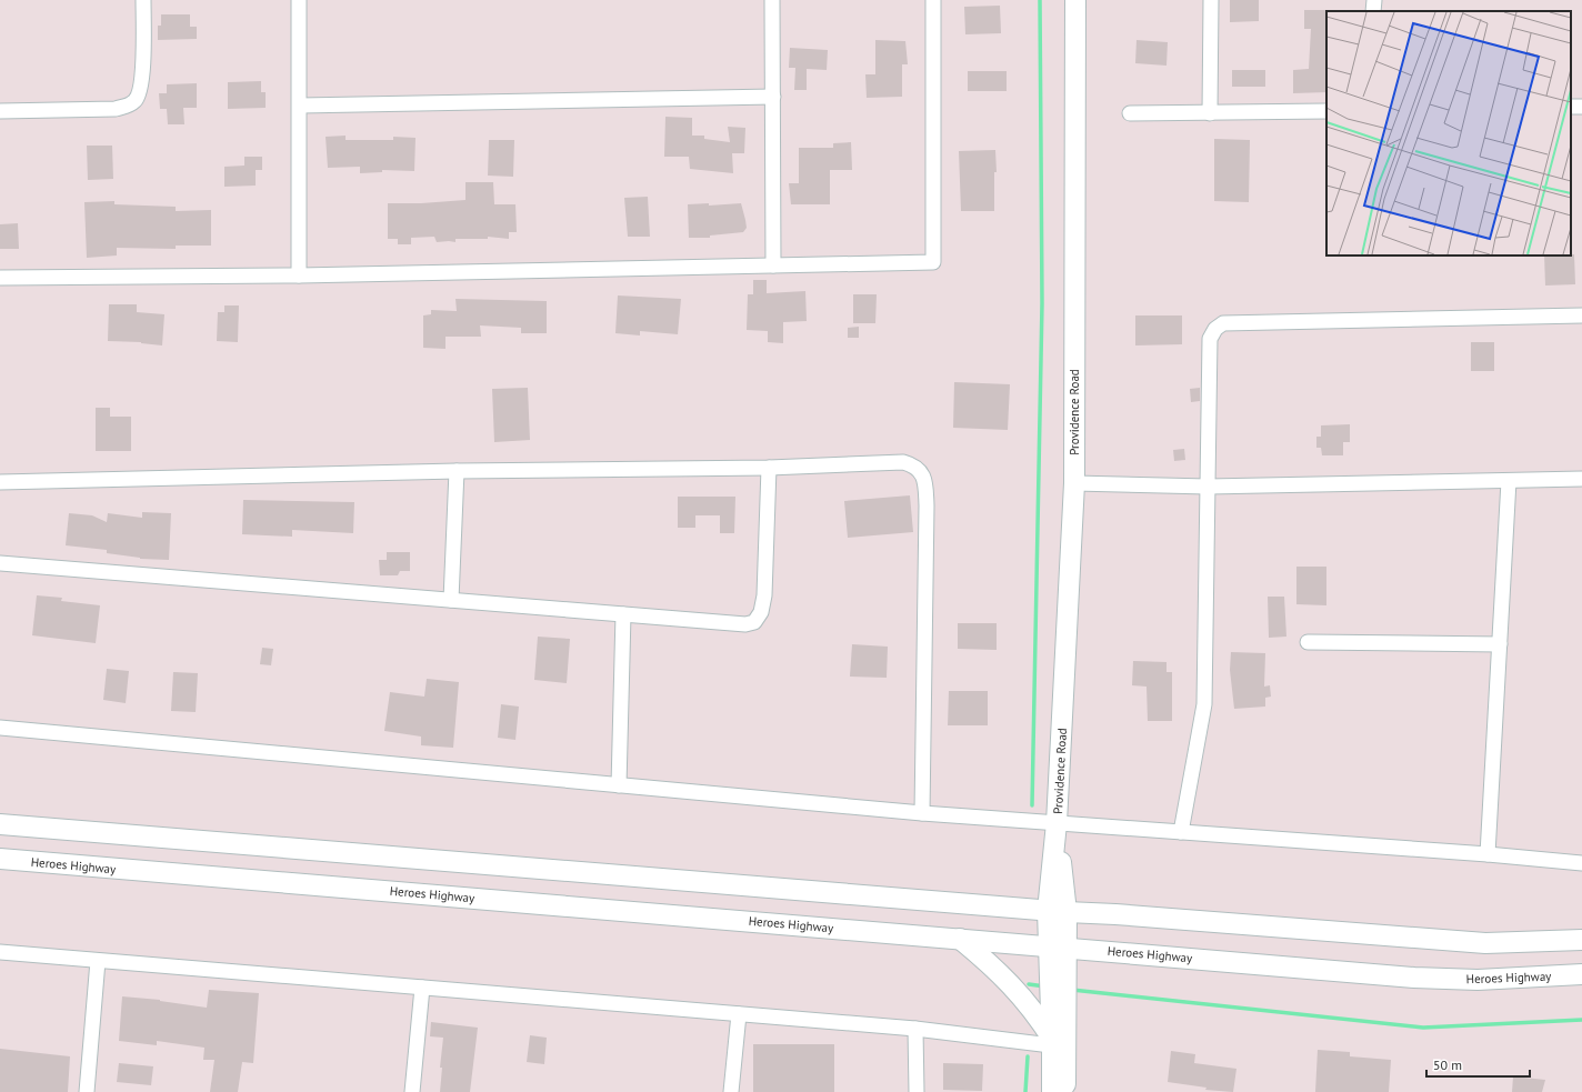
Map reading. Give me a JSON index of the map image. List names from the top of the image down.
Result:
{
  "streets": {
    "main road": ["Providence Road", "Heroes Highway"]
  },
  "crossings": [
    ["Providence Road", "Heroes Highway"]
  ],
  "scale_bar": "50 m"
}
